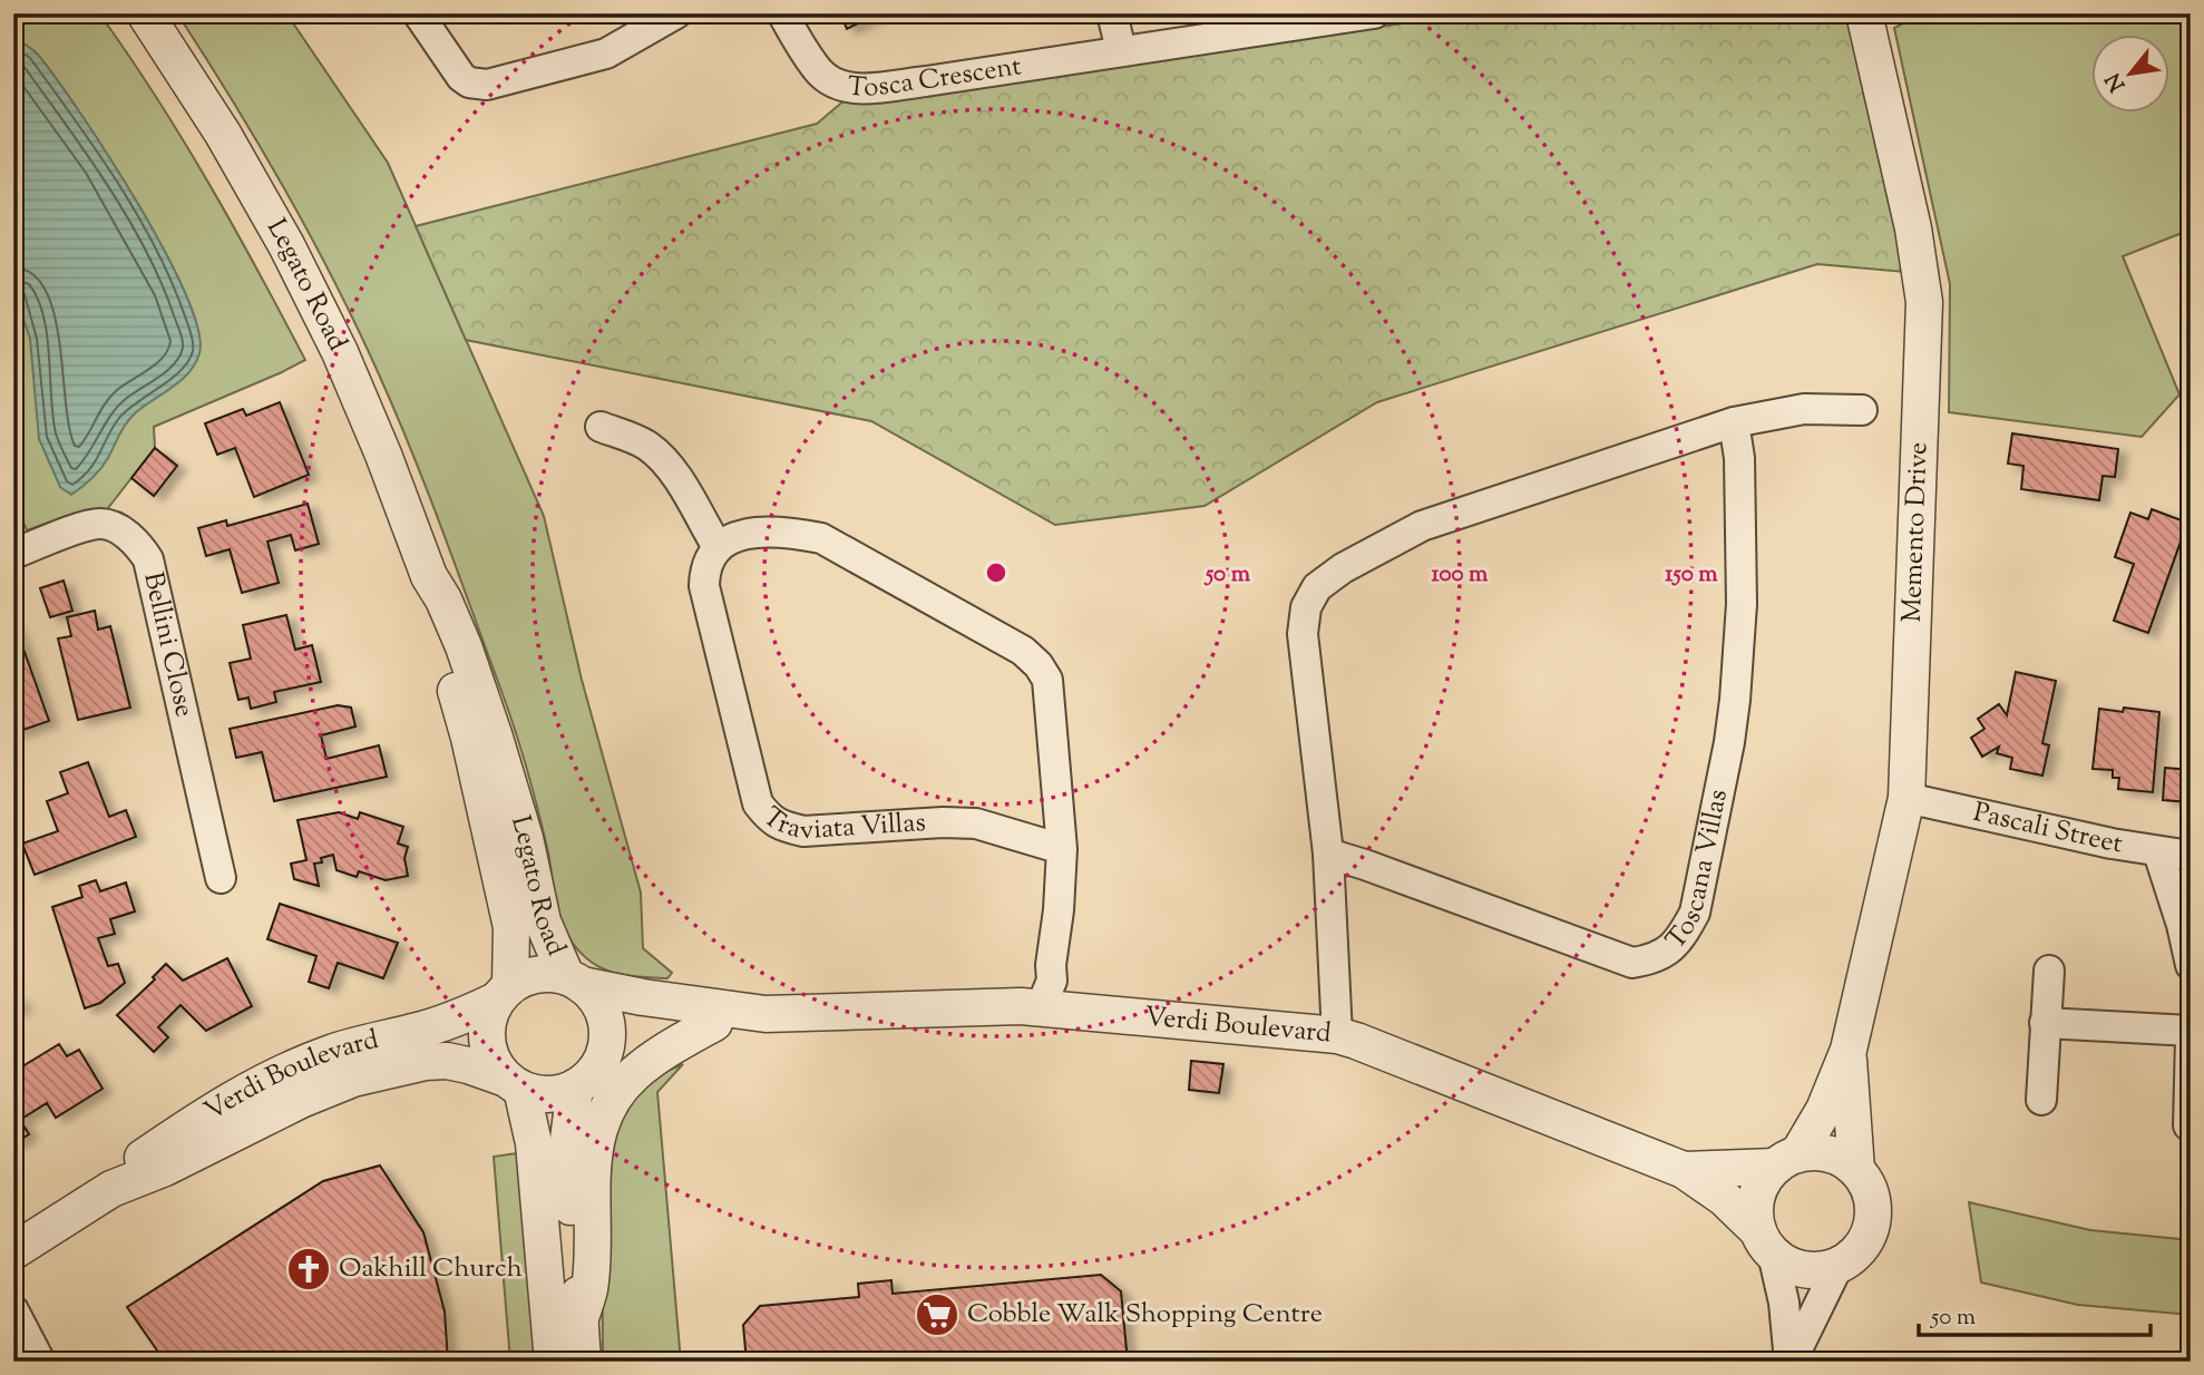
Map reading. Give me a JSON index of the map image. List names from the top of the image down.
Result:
{
  "streets": {
    "street": [
      "Tosca Crescent",
      "Legato Road",
      "Memento Drive",
      "Bellini Close",
      "Traviata Villas",
      "Pascali Street",
      "Toscana Villas",
      "Verdi Boulevard"
    ]
  },
  "crossings": [
    ["Legato Road", "Verdi Boulevard"],
    ["Memento Drive", "Pascali Street"],
    ["Memento Drive", "Verdi Boulevard"]
  ],
  "places": {
    "church": ["Oakhill Church"],
    "supermarket": ["Cobble Walk Shopping Centre"]
  },
  "scale_bar": "50 m",
  "north": "bottom left",
  "rings": ["50 m", "100 m", "150 m"]
}
